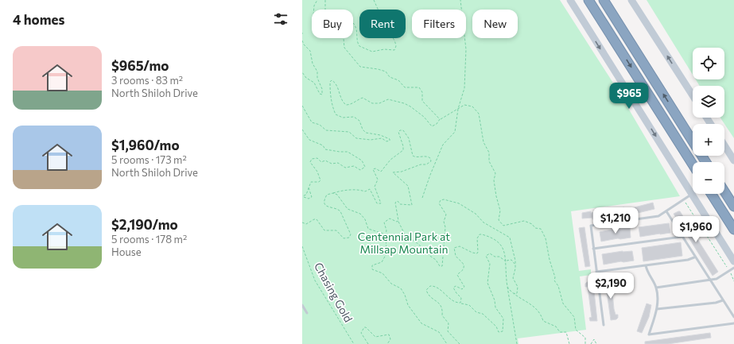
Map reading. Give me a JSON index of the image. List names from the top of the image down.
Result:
{
  "streets": {
    "path": ["Chasing Gold"]
  },
  "parks": ["Centennial Park at Millsap Mountain"],
  "page": {
    "heading": "4 homes",
    "chip": [
      "Buy",
      "Rent",
      "Filters",
      "New"
    ],
    "list": [
      {
        "name": "$965/mo",
        "note": "3 rooms · 83 m² · North Shiloh Drive"
      },
      {
        "name": "$1,960/mo",
        "note": "5 rooms · 173 m² · North Shiloh Drive"
      },
      {
        "name": "$2,190/mo",
        "note": "5 rooms · 178 m² · House"
      }
    ],
    "map_buttons": ["+", "−"],
    "price": [
      "$965",
      "$1,210",
      "$1,960",
      "$2,190"
    ]
  }
}
